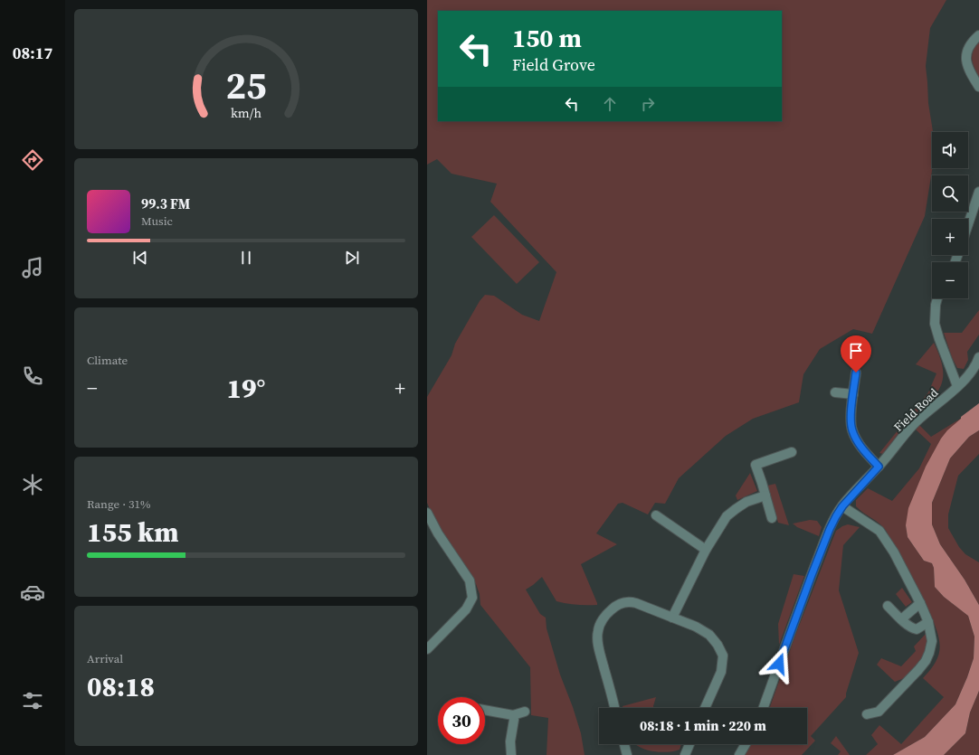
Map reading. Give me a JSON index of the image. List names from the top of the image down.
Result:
{
  "streets": {
    "street": ["Field Road"]
  },
  "page": {
    "tabs": "08:17",
    "turn": ["150 m", "Field Grove"],
    "map_buttons": ["+", "−"],
    "song": ["99.3 FM", "Music"],
    "tile": [
      "Climate",
      ["Range · 31%", "155 km"],
      ["Arrival", "08:18"]
    ],
    "heat": ["−", "19°", "+"],
    "limit": "30",
    "trip": "08:18 · 1 min · 220 m",
    "gauge": ["25", "km/h"]
  }
}
